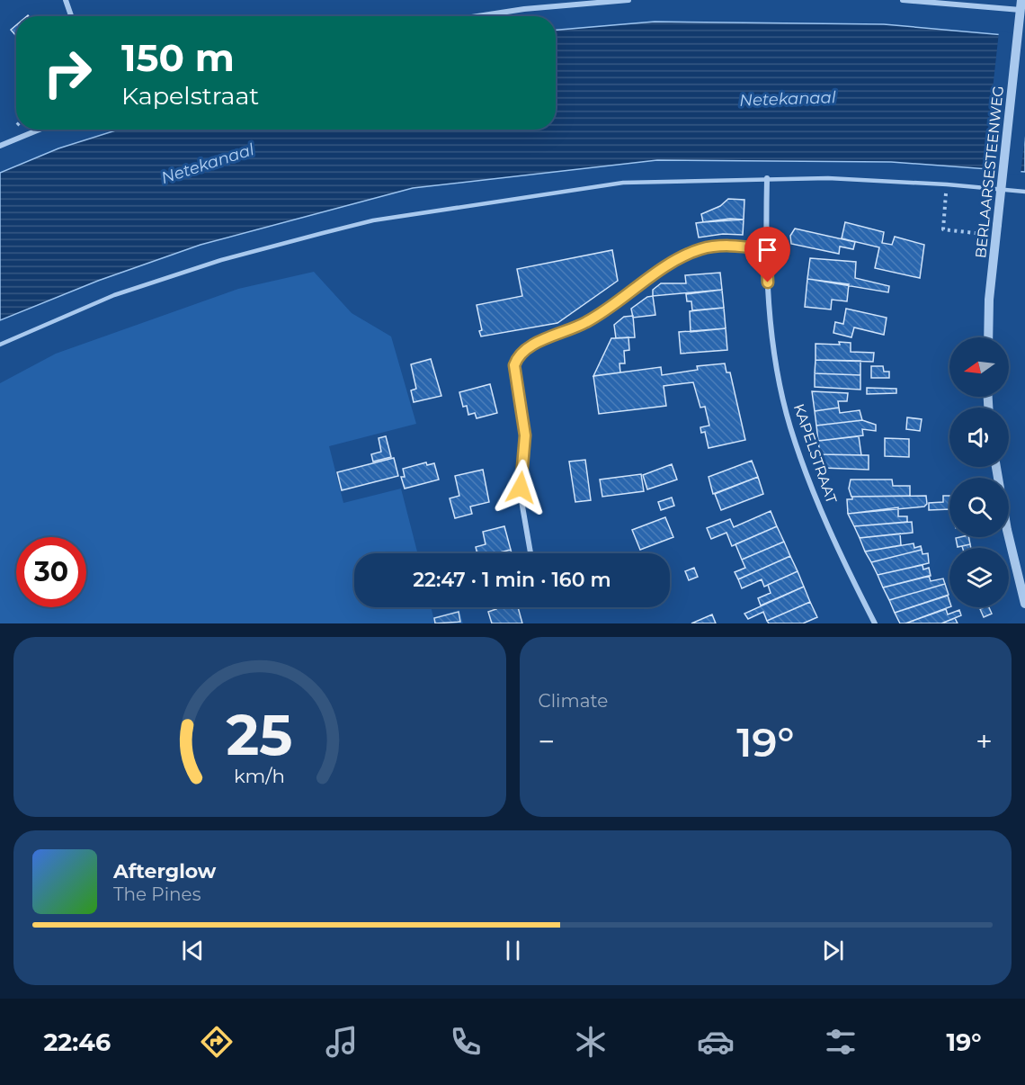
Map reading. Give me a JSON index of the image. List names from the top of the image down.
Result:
{
  "streets": {
    "street": ["BERLAARSESTEENWEG", "KAPELSTRAAT"]
  },
  "water": ["Netekanaal"],
  "north": "left",
  "page": {
    "turn": ["150 m", "Kapelstraat"],
    "limit": "30",
    "trip": "22:47 · 1 min · 160 m",
    "tile": "Climate",
    "heat": ["−", "19°", "+"],
    "song": ["Afterglow", "The Pines"],
    "tabs": ["22:46", "19°"],
    "gauge": ["25", "km/h"]
  }
}
